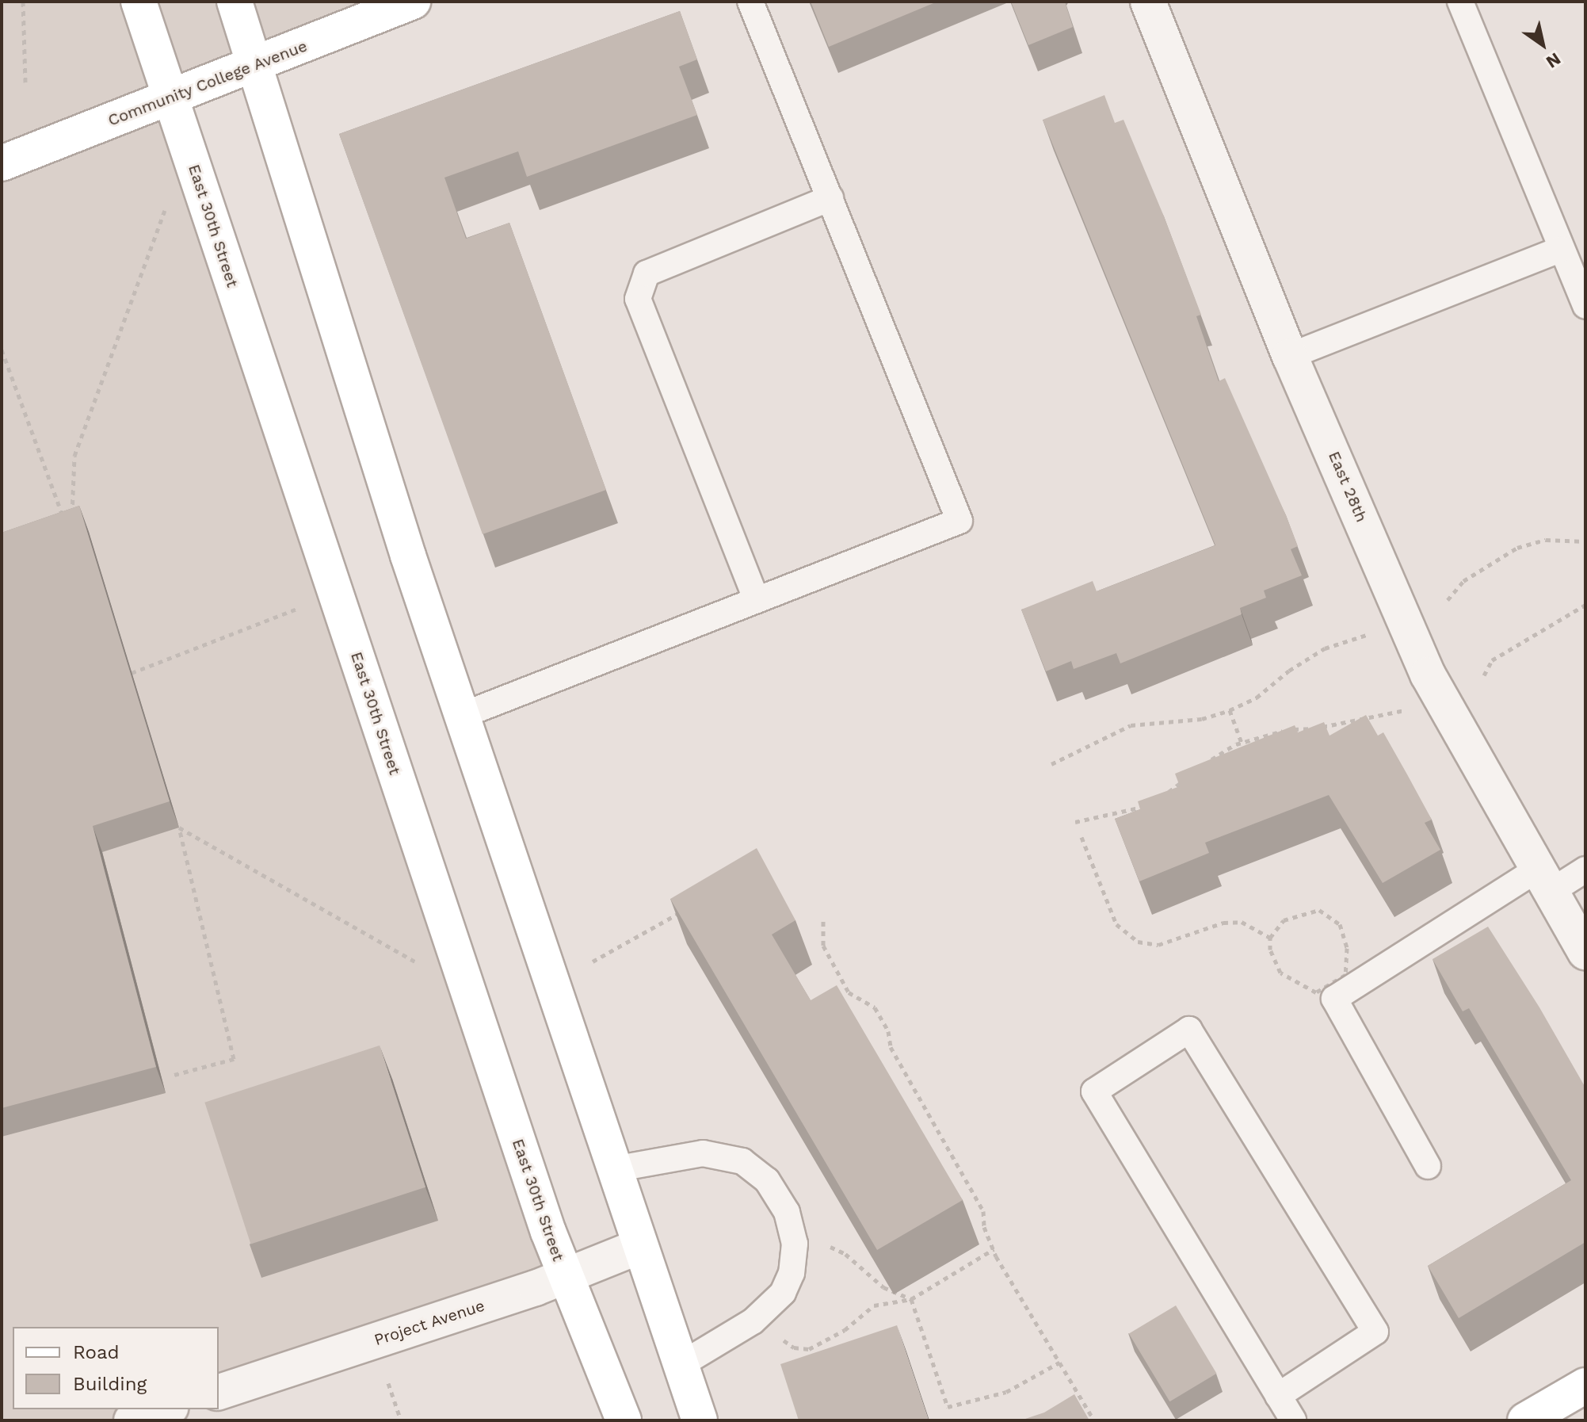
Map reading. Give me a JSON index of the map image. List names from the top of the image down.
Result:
{
  "streets": {
    "main road": ["Community College Avenue", "East 30th Street"],
    "street": ["East 28th", "Project Avenue"]
  },
  "crossings": [
    ["Community College Avenue", "East 30th Street"],
    ["East 30th Street", "Project Avenue"]
  ],
  "legend": ["Road", "Building"],
  "north": "bottom right"
}
